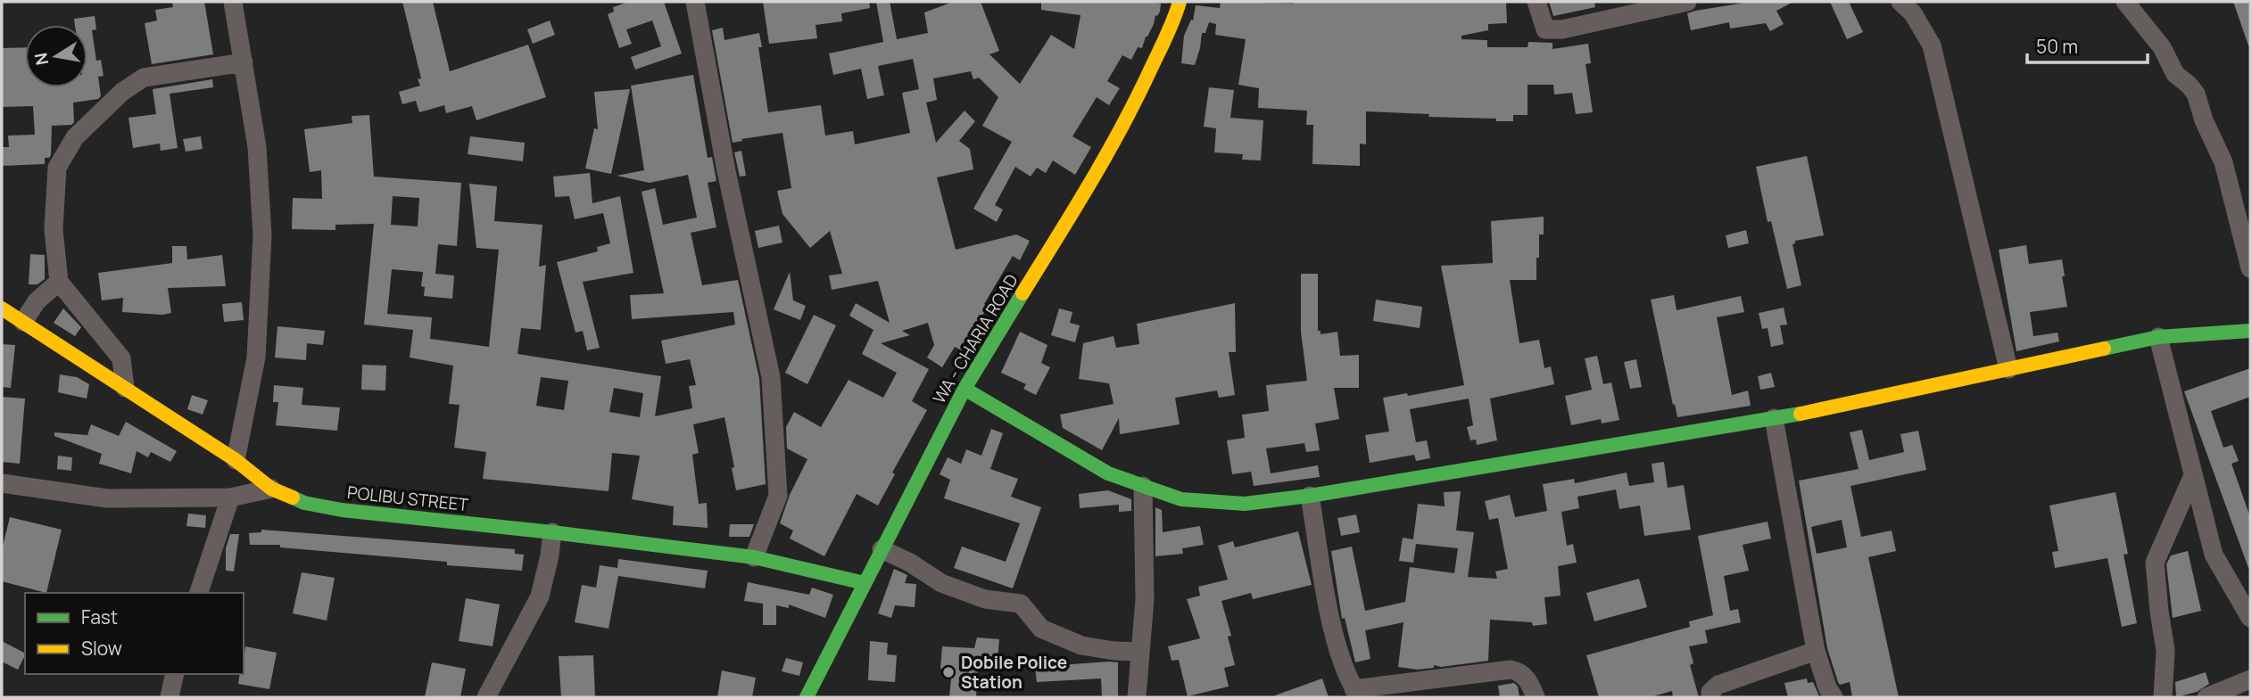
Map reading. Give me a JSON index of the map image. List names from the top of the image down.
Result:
{
  "streets": {
    "street": ["WA - CHARIA ROAD", "POLIBU STREET"]
  },
  "crossings": [
    ["WA - CHARIA ROAD", "POLIBU STREET"]
  ],
  "places": ["Dobile Police Station"],
  "legend": ["Fast", "Slow"],
  "scale_bar": "50 m",
  "north": "left"
}
